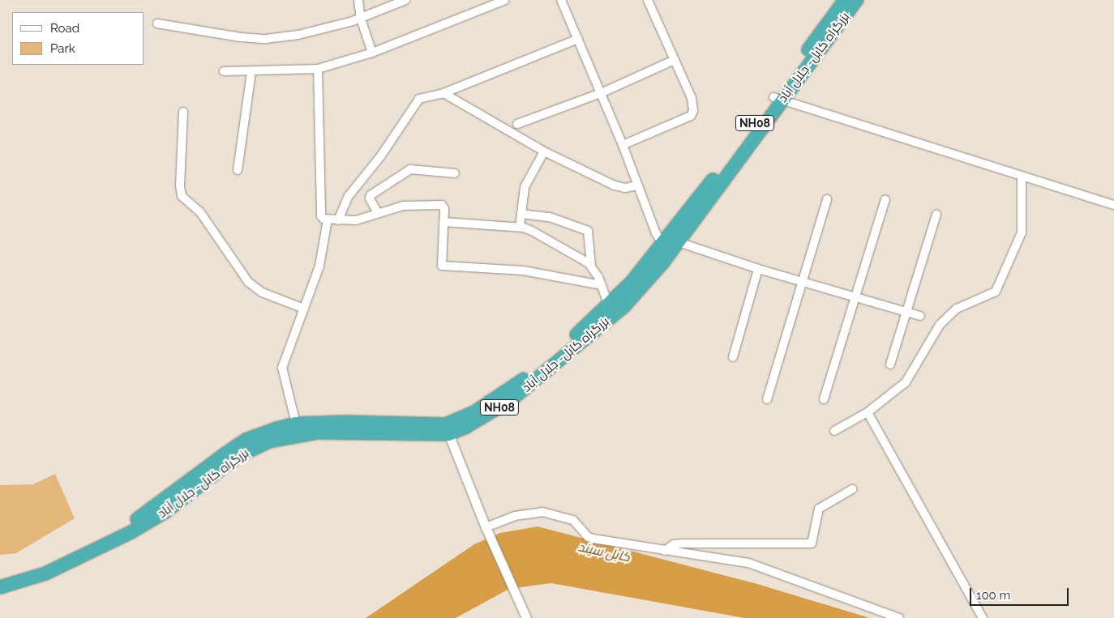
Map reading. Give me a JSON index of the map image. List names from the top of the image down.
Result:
{
  "streets": {
    "highway": ["بزرگراه کابل- جلال آباد", "NH08"]
  },
  "water": ["کابل سيند"],
  "legend": ["Road", "Park"],
  "scale_bar": "100 m"
}
